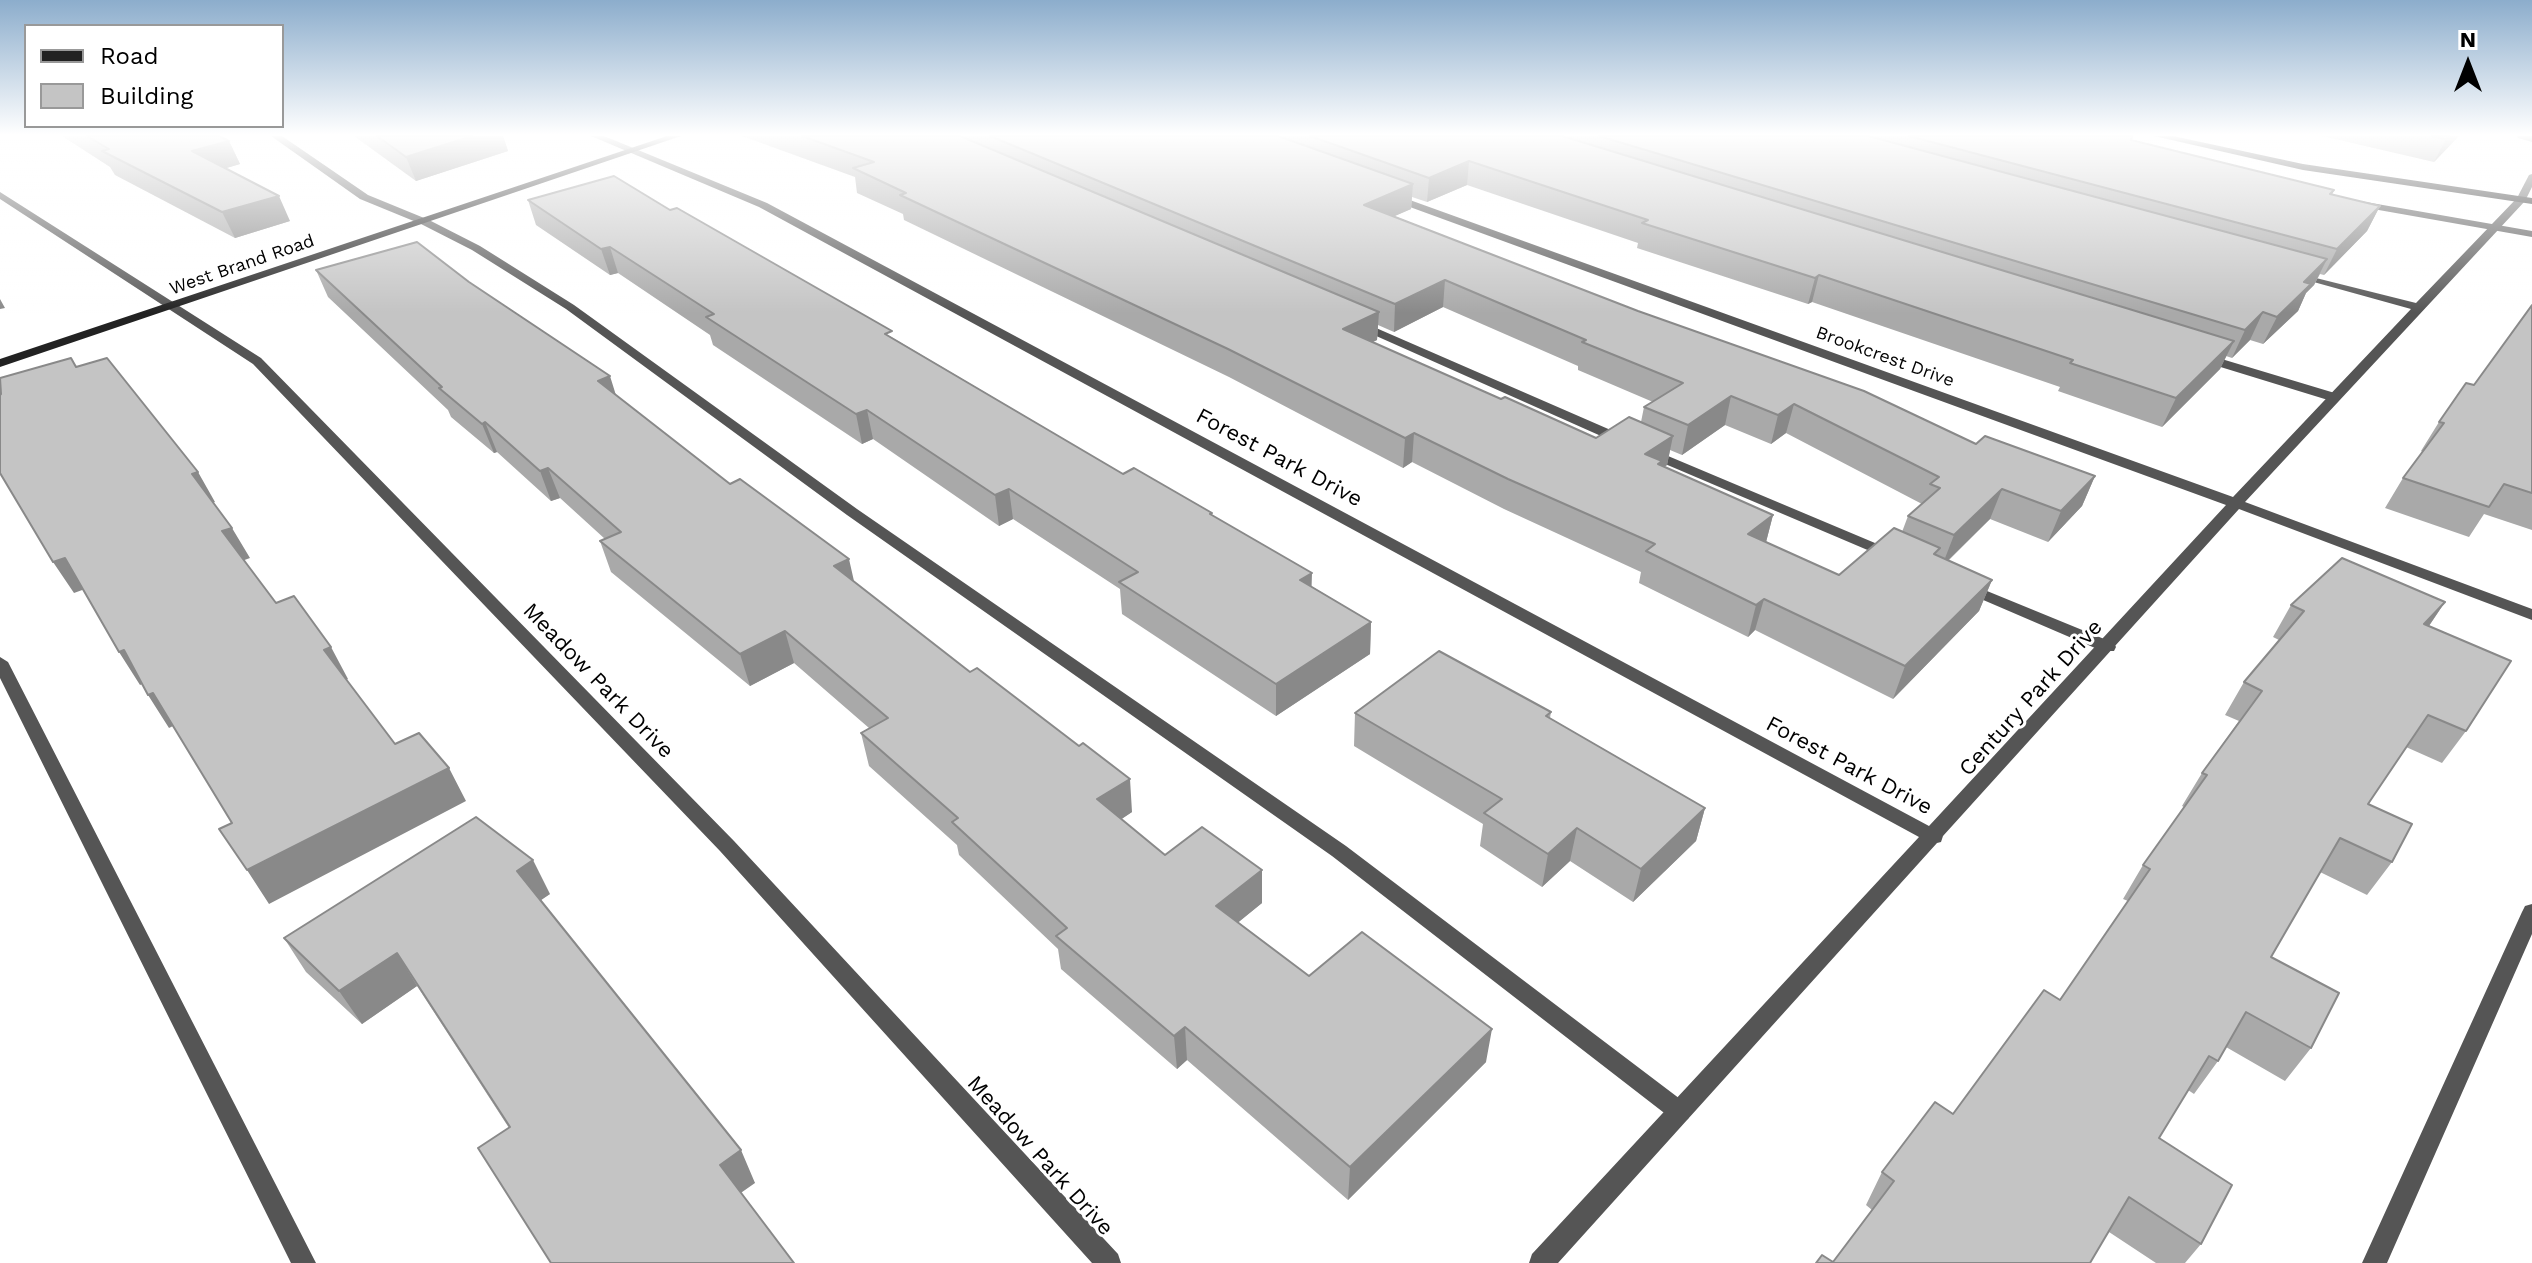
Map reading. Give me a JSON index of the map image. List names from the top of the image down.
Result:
{
  "streets": {
    "street": [
      "West Brand Road",
      "Brookcrest Drive",
      "Forest Park Drive",
      "Meadow Park Drive",
      "Century Park Drive"
    ]
  },
  "crossings": [
    ["West Brand Road", "Meadow Park Drive"],
    ["Brookcrest Drive", "Century Park Drive"],
    ["Forest Park Drive", "Century Park Drive"]
  ],
  "legend": ["Road", "Building"],
  "north": "top"
}
